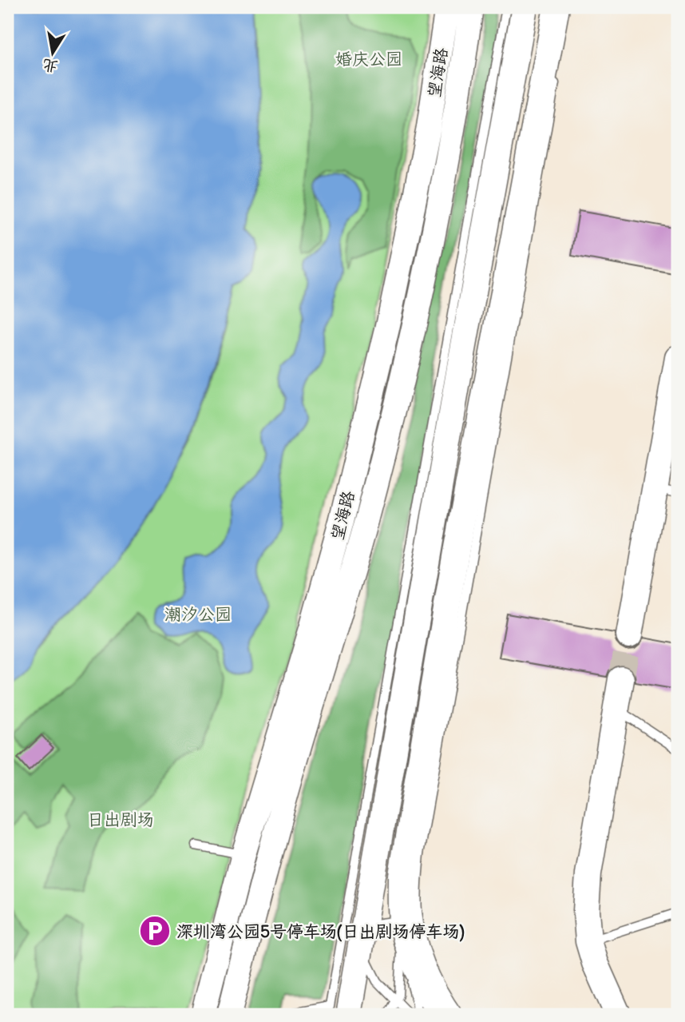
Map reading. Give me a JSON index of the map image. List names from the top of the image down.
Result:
{
  "streets": {
    "main road": ["望海路"]
  },
  "parks": ["婚庆公园", "潮汐公园", "日出剧场"],
  "places": {
    "parking": ["深圳湾公园5号停车场(日出剧场停车场)"]
  },
  "north": "bottom"
}
